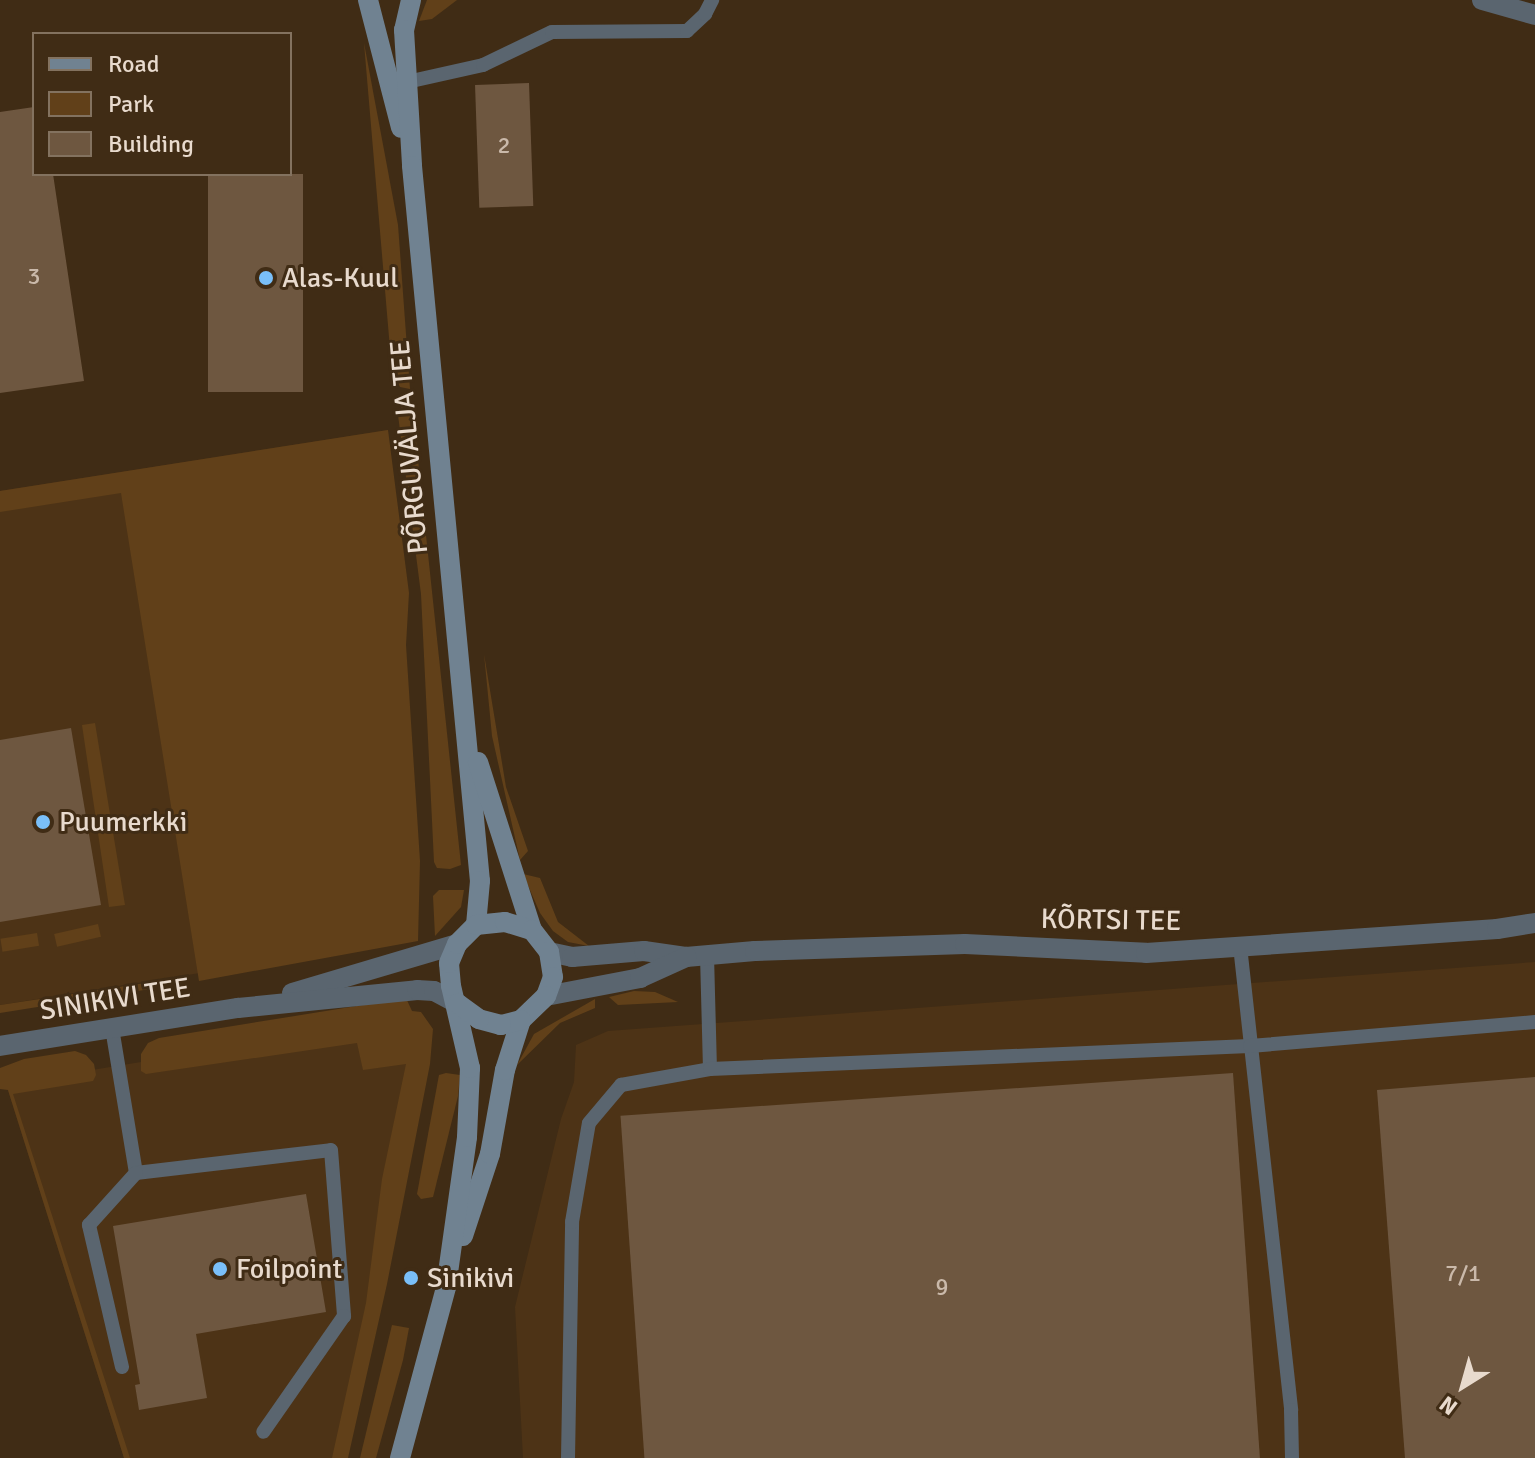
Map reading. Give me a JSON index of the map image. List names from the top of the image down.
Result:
{
  "streets": {
    "street": ["PÕRGUVÄLJA TEE", "KÕRTSI TEE", "SINIKIVI TEE"]
  },
  "crossings": [
    ["PÕRGUVÄLJA TEE", "KÕRTSI TEE"],
    ["PÕRGUVÄLJA TEE", "SINIKIVI TEE"],
    ["KÕRTSI TEE", "SINIKIVI TEE"]
  ],
  "places": [
    "Alas-Kuul",
    "Puumerkki",
    "Foilpoint",
    "Sinikivi"
  ],
  "house_numbers": [
    "2",
    "3",
    "7/1",
    "9"
  ],
  "legend": ["Road", "Park", "Building"],
  "north": "bottom left"
}
